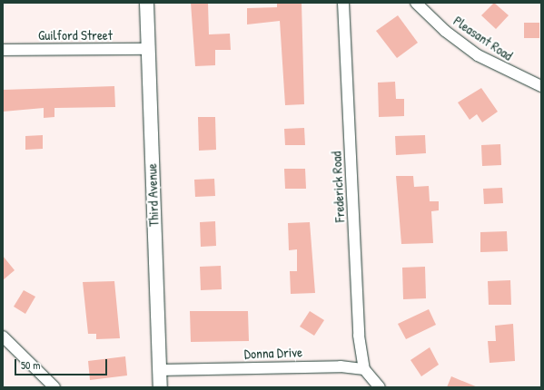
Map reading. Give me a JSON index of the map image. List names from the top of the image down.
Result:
{
  "streets": {
    "street": [
      "Guilford Street",
      "Pleasant Road",
      "Frederick Road",
      "Third Avenue",
      "Donna Drive"
    ]
  },
  "crossings": [
    ["Guilford Street", "Third Avenue"],
    ["Frederick Road", "Donna Drive"],
    ["Third Avenue", "Donna Drive"]
  ],
  "scale_bar": "50 m"
}
